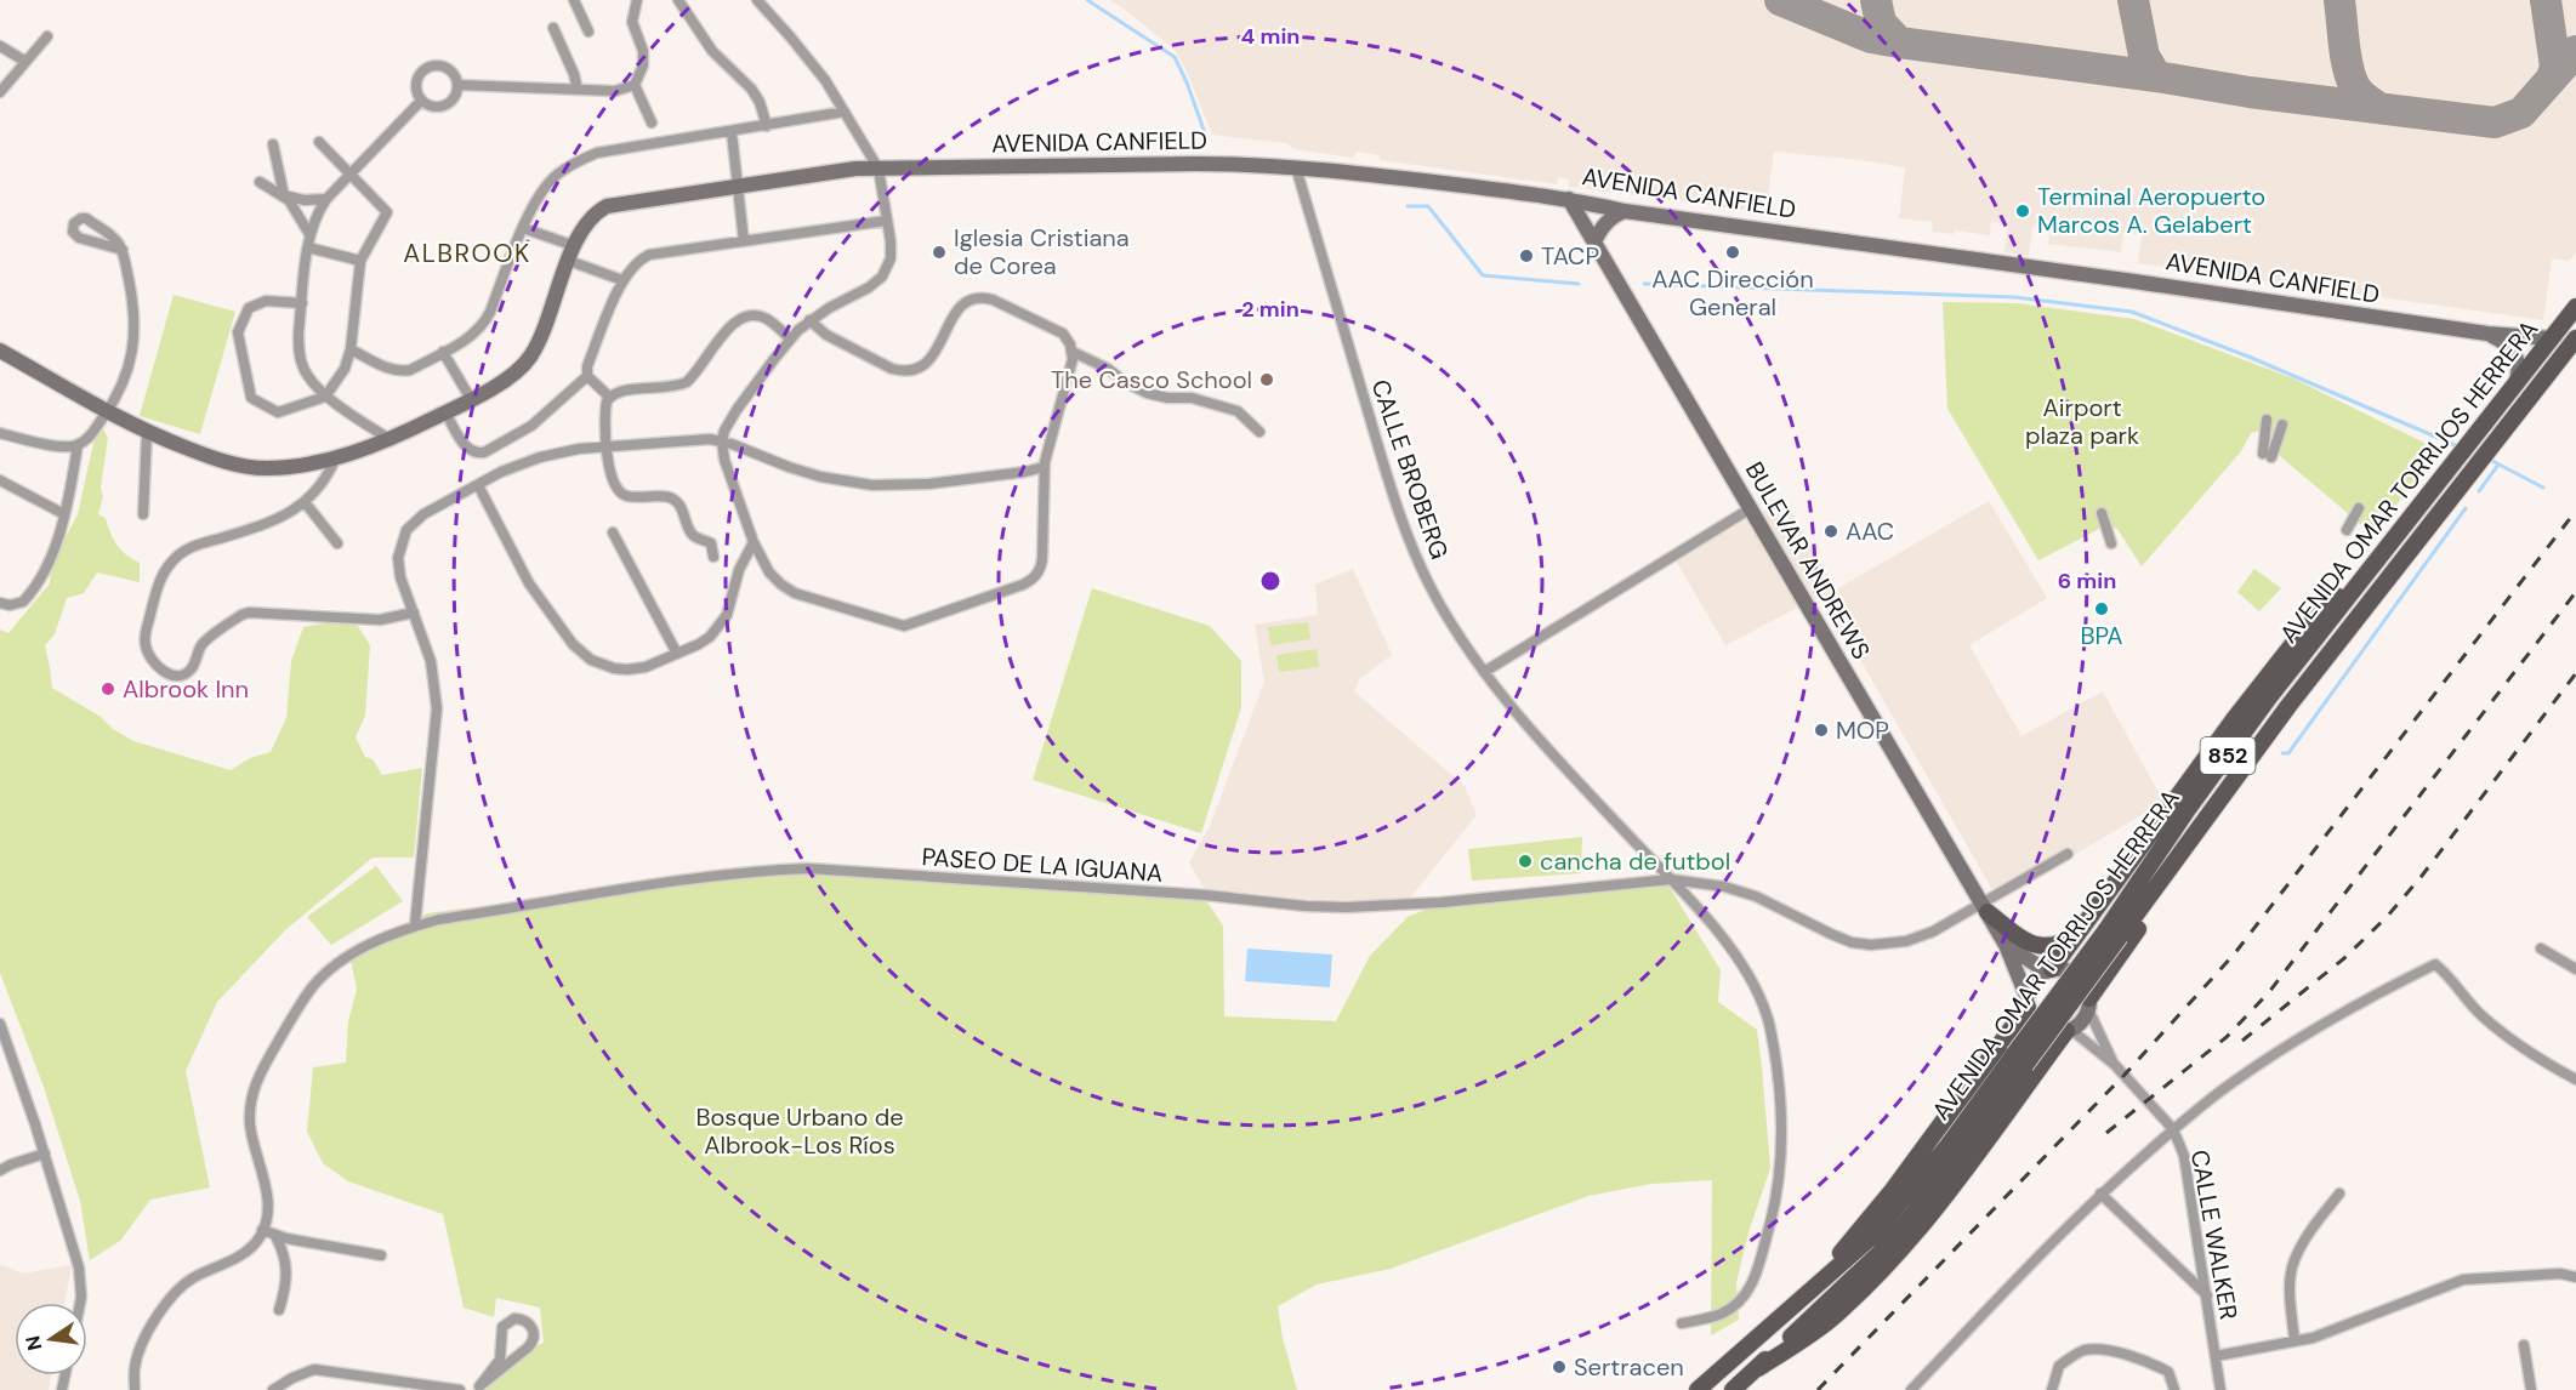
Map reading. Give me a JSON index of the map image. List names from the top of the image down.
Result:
{
  "streets": {
    "main road": [
      "AVENIDA CANFIELD",
      "AVENIDA OMAR TORRIJOS HERRERA",
      "BULEVAR ANDREWS",
      "852"
    ],
    "street": ["CALLE BROBERG", "PASEO DE LA IGUANA", "CALLE WALKER"]
  },
  "crossings": [
    ["AVENIDA CANFIELD", "CALLE BROBERG"],
    ["AVENIDA CANFIELD", "AVENIDA OMAR TORRIJOS HERRERA"],
    ["AVENIDA CANFIELD", "BULEVAR ANDREWS"],
    ["CALLE BROBERG", "PASEO DE LA IGUANA"],
    ["BULEVAR ANDREWS", "PASEO DE LA IGUANA"],
    ["BULEVAR ANDREWS", "CALLE WALKER"]
  ],
  "districts": ["ALBROOK"],
  "parks": ["Airport plaza park", "Bosque Urbano de Albrook-Los Ríos"],
  "places": [
    "Terminal Aeropuerto Marcos A. Gelabert",
    "Iglesia Cristiana de Corea",
    "AAC Dirección General",
    "TACP",
    "The Casco School",
    "AAC",
    "BPA",
    "Albrook Inn",
    "MOP",
    "cancha de futbol",
    "Sertracen"
  ],
  "north": "left",
  "rings": ["4 min", "2 min", "6 min"]
}
